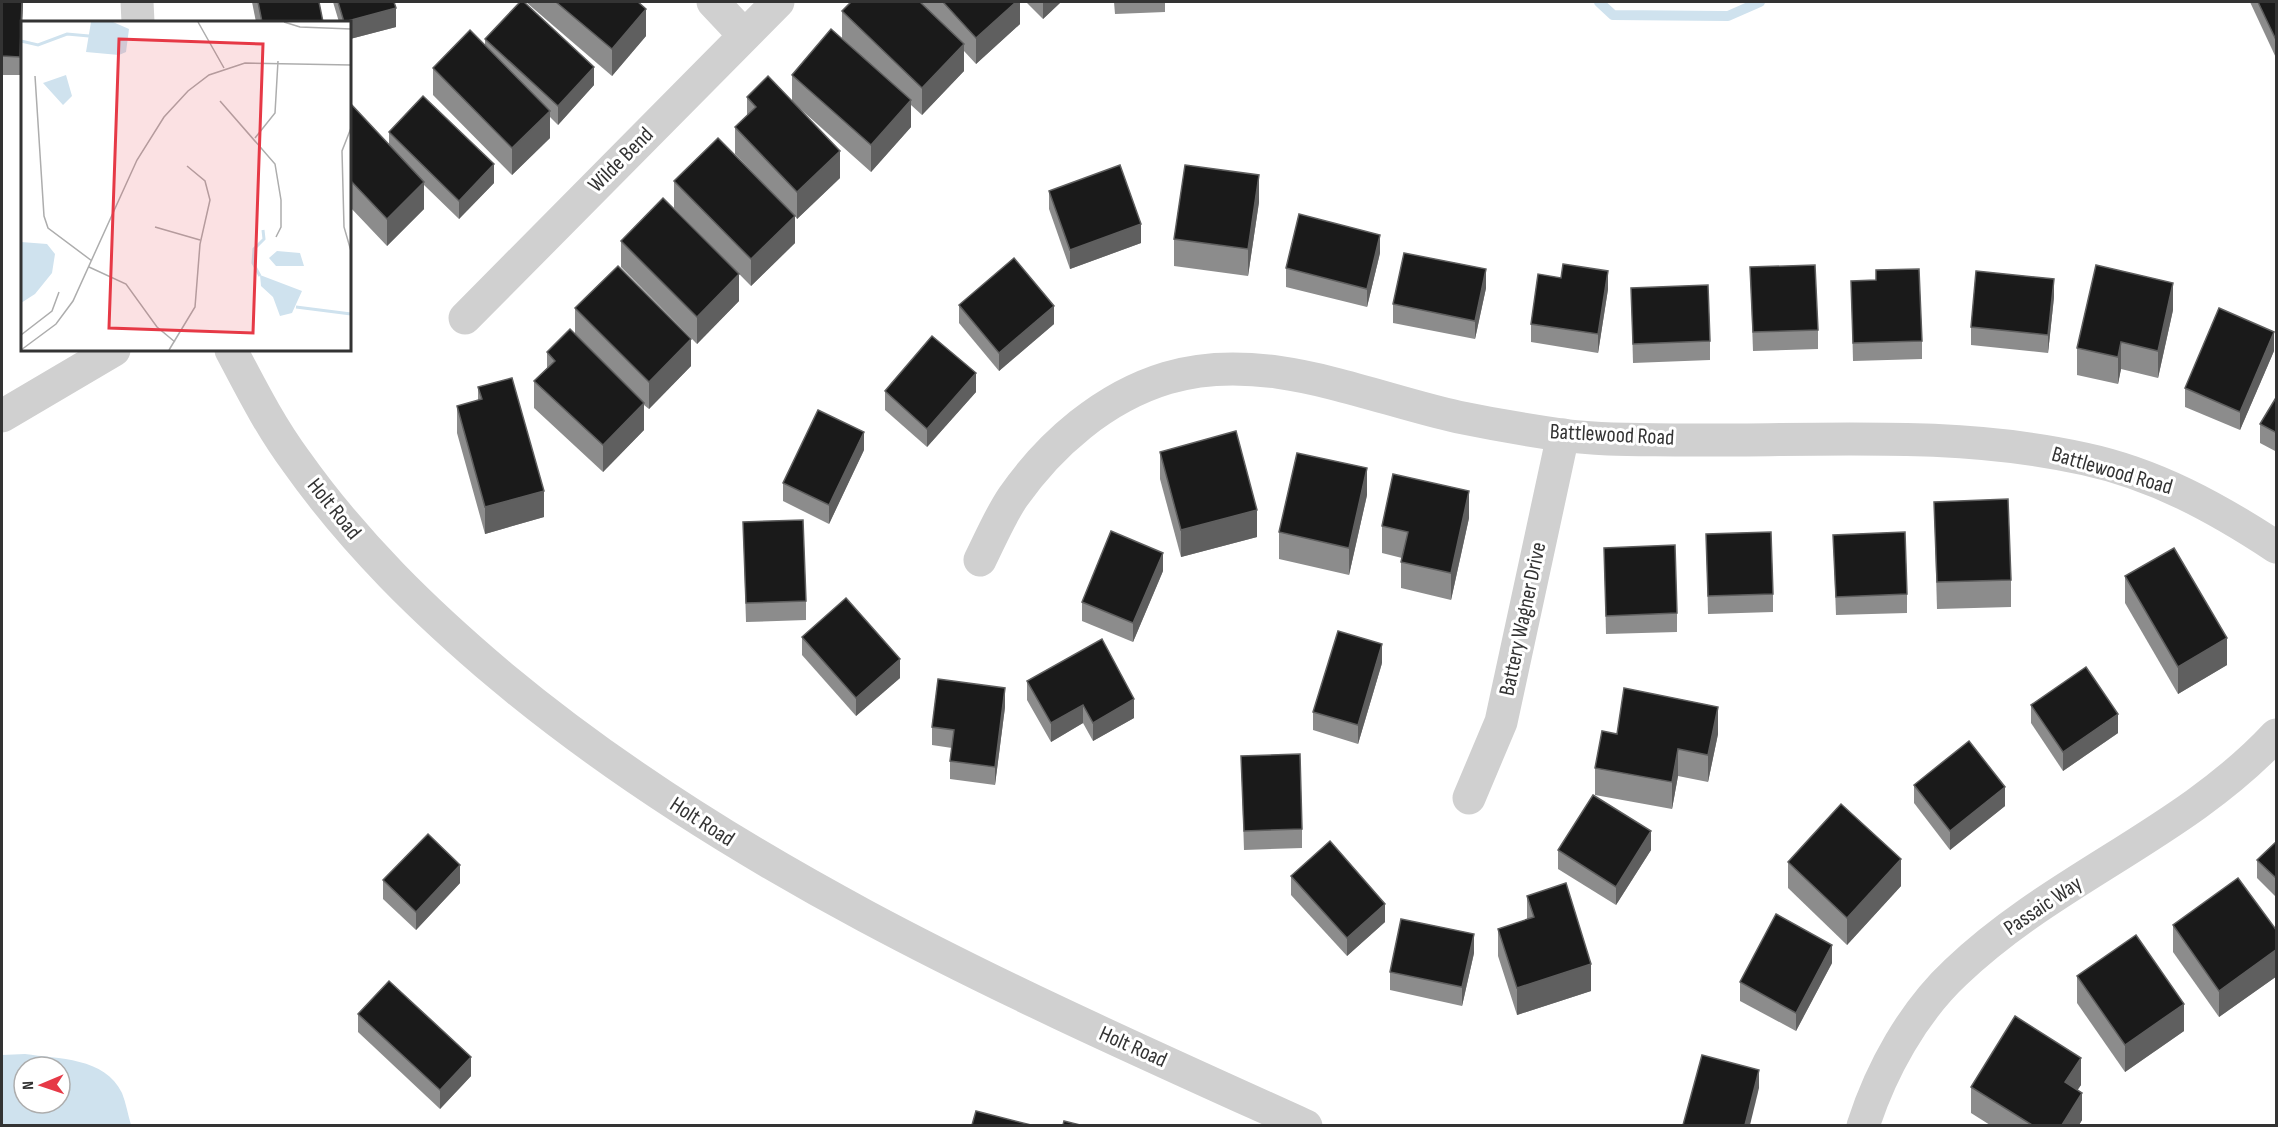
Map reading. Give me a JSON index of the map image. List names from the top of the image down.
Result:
{
  "streets": {
    "street": [
      "Wilde Bend",
      "Battlewood Road",
      "Holt Road",
      "Battery Wagner Drive",
      "Passaic Way"
    ]
  },
  "crossings": [
    ["Battlewood Road", "Battery Wagner Drive"]
  ],
  "north": "left"
}
